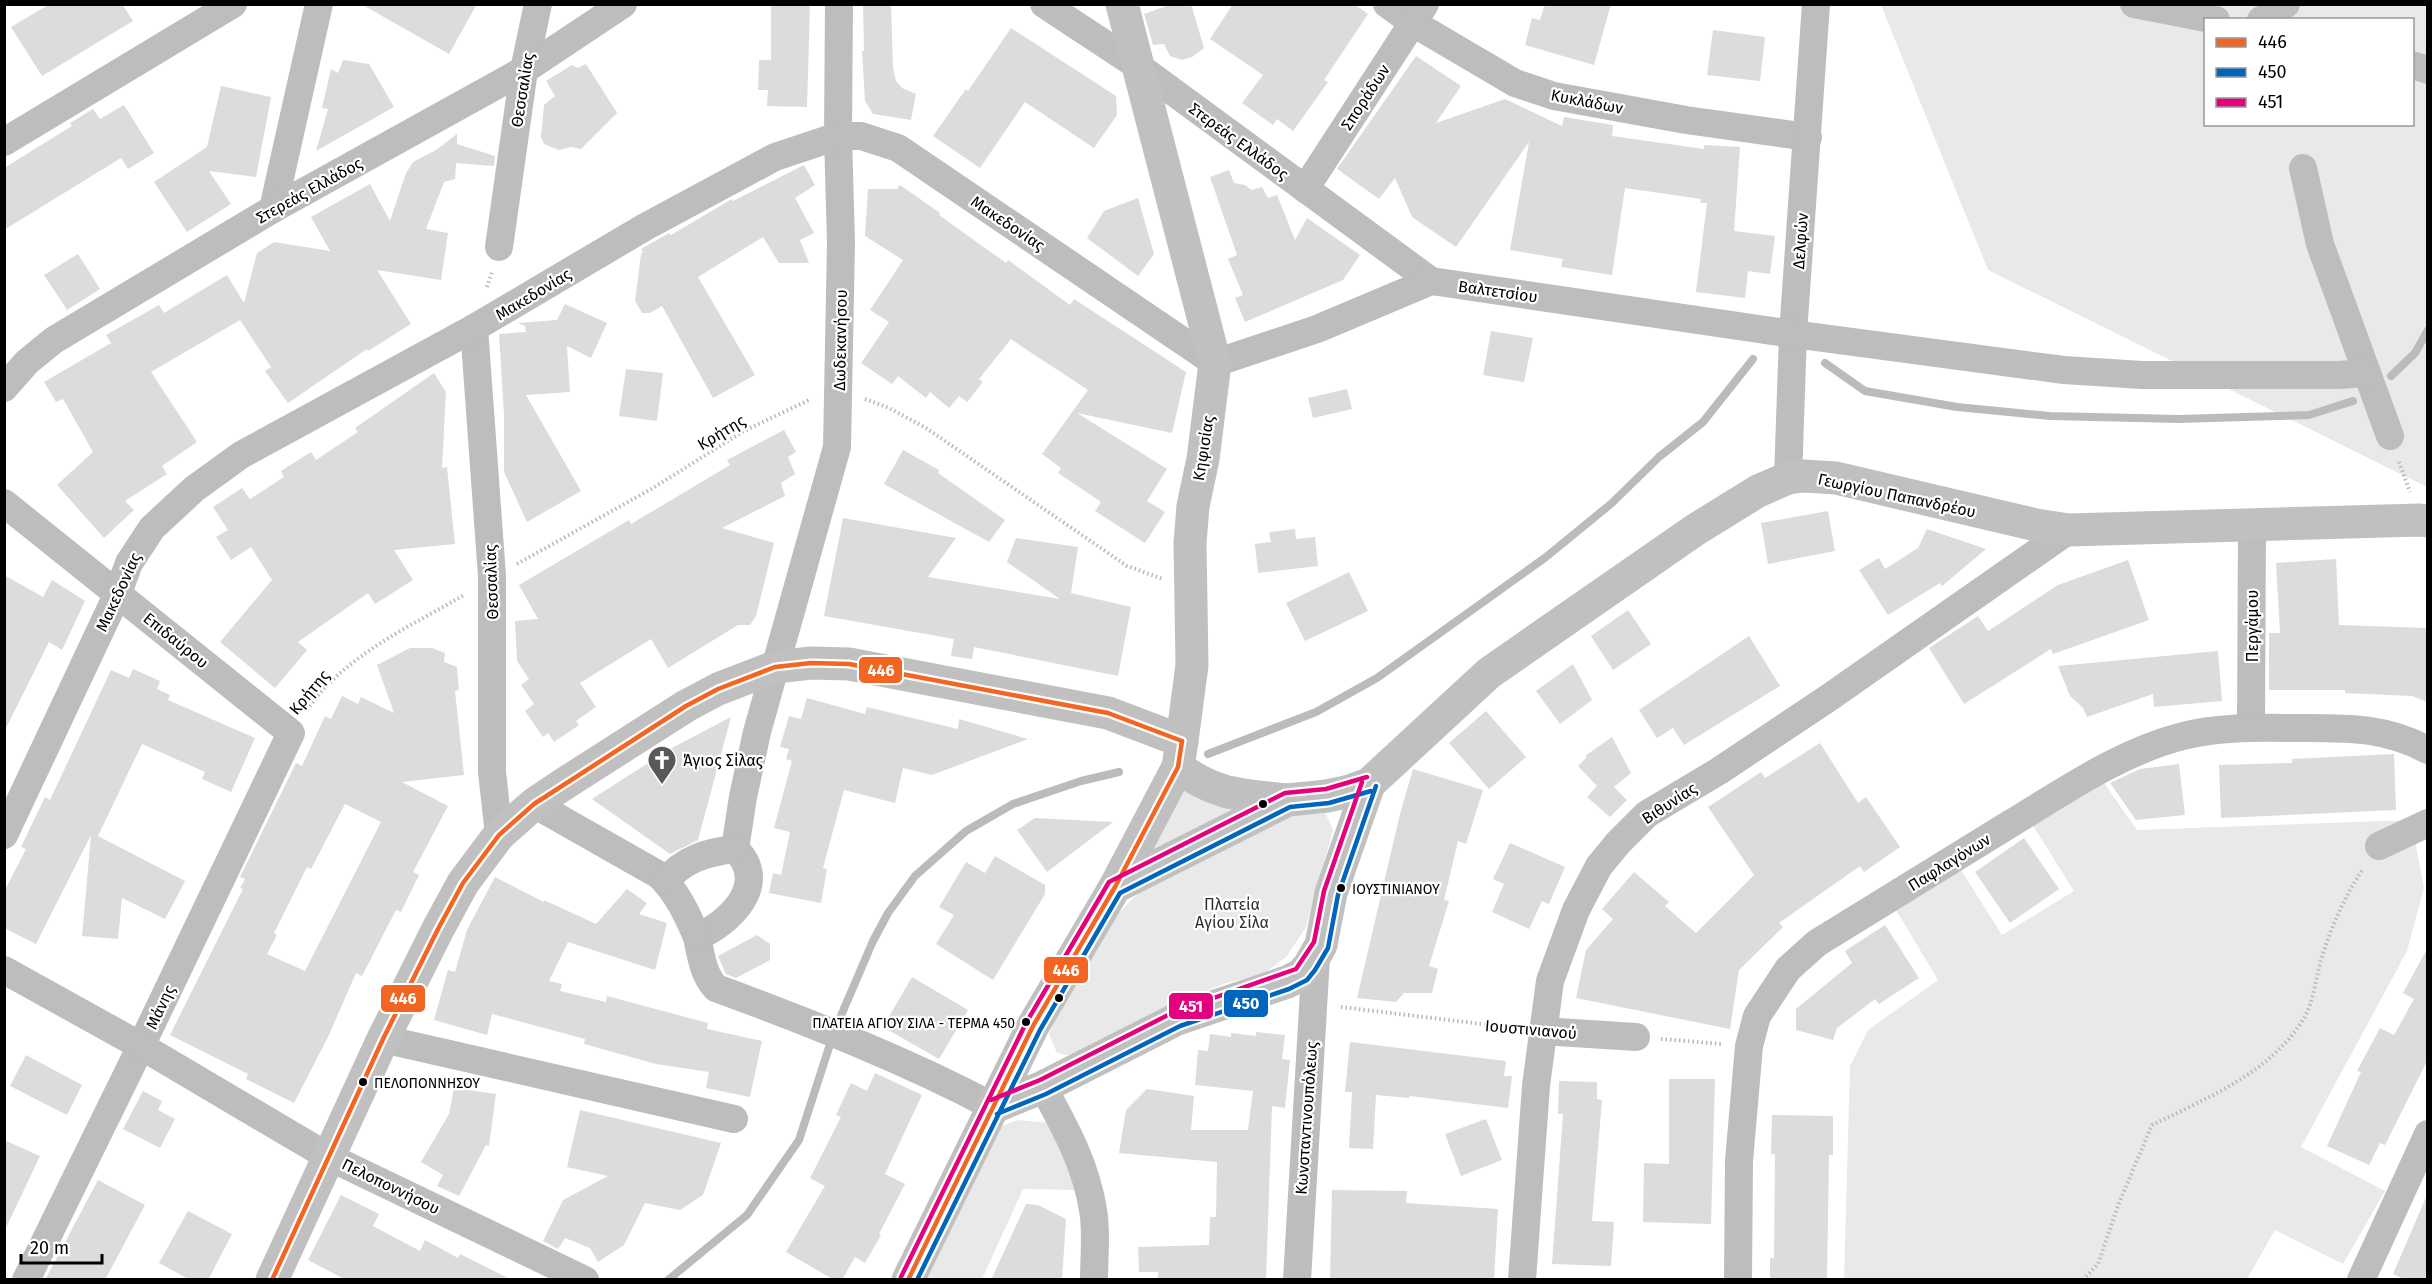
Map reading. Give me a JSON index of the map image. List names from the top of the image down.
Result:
{
  "streets": {
    "street": [
      "Θεσσαλίας",
      "Σποράδων",
      "Κυκλάδων",
      "Στερεάς Ελλάδος",
      "Μακεδονίας",
      "Δελφών",
      "Βαλτετσίου",
      "Δωδεκανήσου",
      "Κηφισίας",
      "Γεωργίου Παπανδρέου",
      "Περγάμου",
      "Επιδαύρου",
      "Βιθυνίας",
      "Παφλαγόνων",
      "Μάνης",
      "Ιουστινιανού",
      "Κωνσταντινουπόλεως",
      "Πελοποννήσου"
    ],
    "path": ["Κρήτης"]
  },
  "crossings": [
    ["Θεσσαλίας", "Στερεάς Ελλάδος"],
    ["Θεσσαλίας", "Μακεδονίας"],
    ["Θεσσαλίας", "Κρήτης"],
    ["Θεσσαλίας", "Γεωργίου Παπανδρέου"],
    ["Σποράδων", "Κυκλάδων"],
    ["Σποράδων", "Στερεάς Ελλάδος"],
    ["Κυκλάδων", "Δελφών"],
    ["Στερεάς Ελλάδος", "Βαλτετσίου"],
    ["Στερεάς Ελλάδος", "Κηφισίας"],
    ["Μακεδονίας", "Δωδεκανήσου"],
    ["Μακεδονίας", "Κηφισίας"],
    ["Μακεδονίας", "Επιδαύρου"],
    ["Δελφών", "Βαλτετσίου"],
    ["Δελφών", "Γεωργίου Παπανδρέου"],
    ["Δωδεκανήσου", "Κρήτης"],
    ["Δωδεκανήσου", "Γεωργίου Παπανδρέου"],
    ["Κρήτης", "Κηφισίας"],
    ["Κρήτης", "Επιδαύρου"],
    ["Κρήτης", "Μάνης"],
    ["Κηφισίας", "Γεωργίου Παπανδρέου"],
    ["Γεωργίου Παπανδρέου", "Περγάμου"],
    ["Γεωργίου Παπανδρέου", "Βιθυνίας"],
    ["Γεωργίου Παπανδρέου", "Κωνσταντινουπόλεως"],
    ["Γεωργίου Παπανδρέου", "Πελοποννήσου"],
    ["Περγάμου", "Παφλαγόνων"],
    ["Επιδαύρου", "Μάνης"],
    ["Βιθυνίας", "Ιουστινιανού"],
    ["Μάνης", "Πελοποννήσου"],
    ["Ιουστινιανού", "Κωνσταντινουπόλεως"]
  ],
  "parks": ["Πλατεία Αγίου Σίλα"],
  "places": {
    "church": ["Άγιος Σίλας"],
    "other": ["ΙΟΥΣΤΙΝΙΑΝΟΥ", "ΠΛΑΤΕΙΑ ΑΓΙΟΥ ΣΙΛΑ - ΤΕΡΜΑ 450", "ΠΕΛΟΠΟΝΝΗΣΟΥ"]
  },
  "lines": ["transit line 446", "transit line 451", "transit line 450"],
  "legend": ["446", "450", "451"],
  "scale_bar": "20 m"
}
